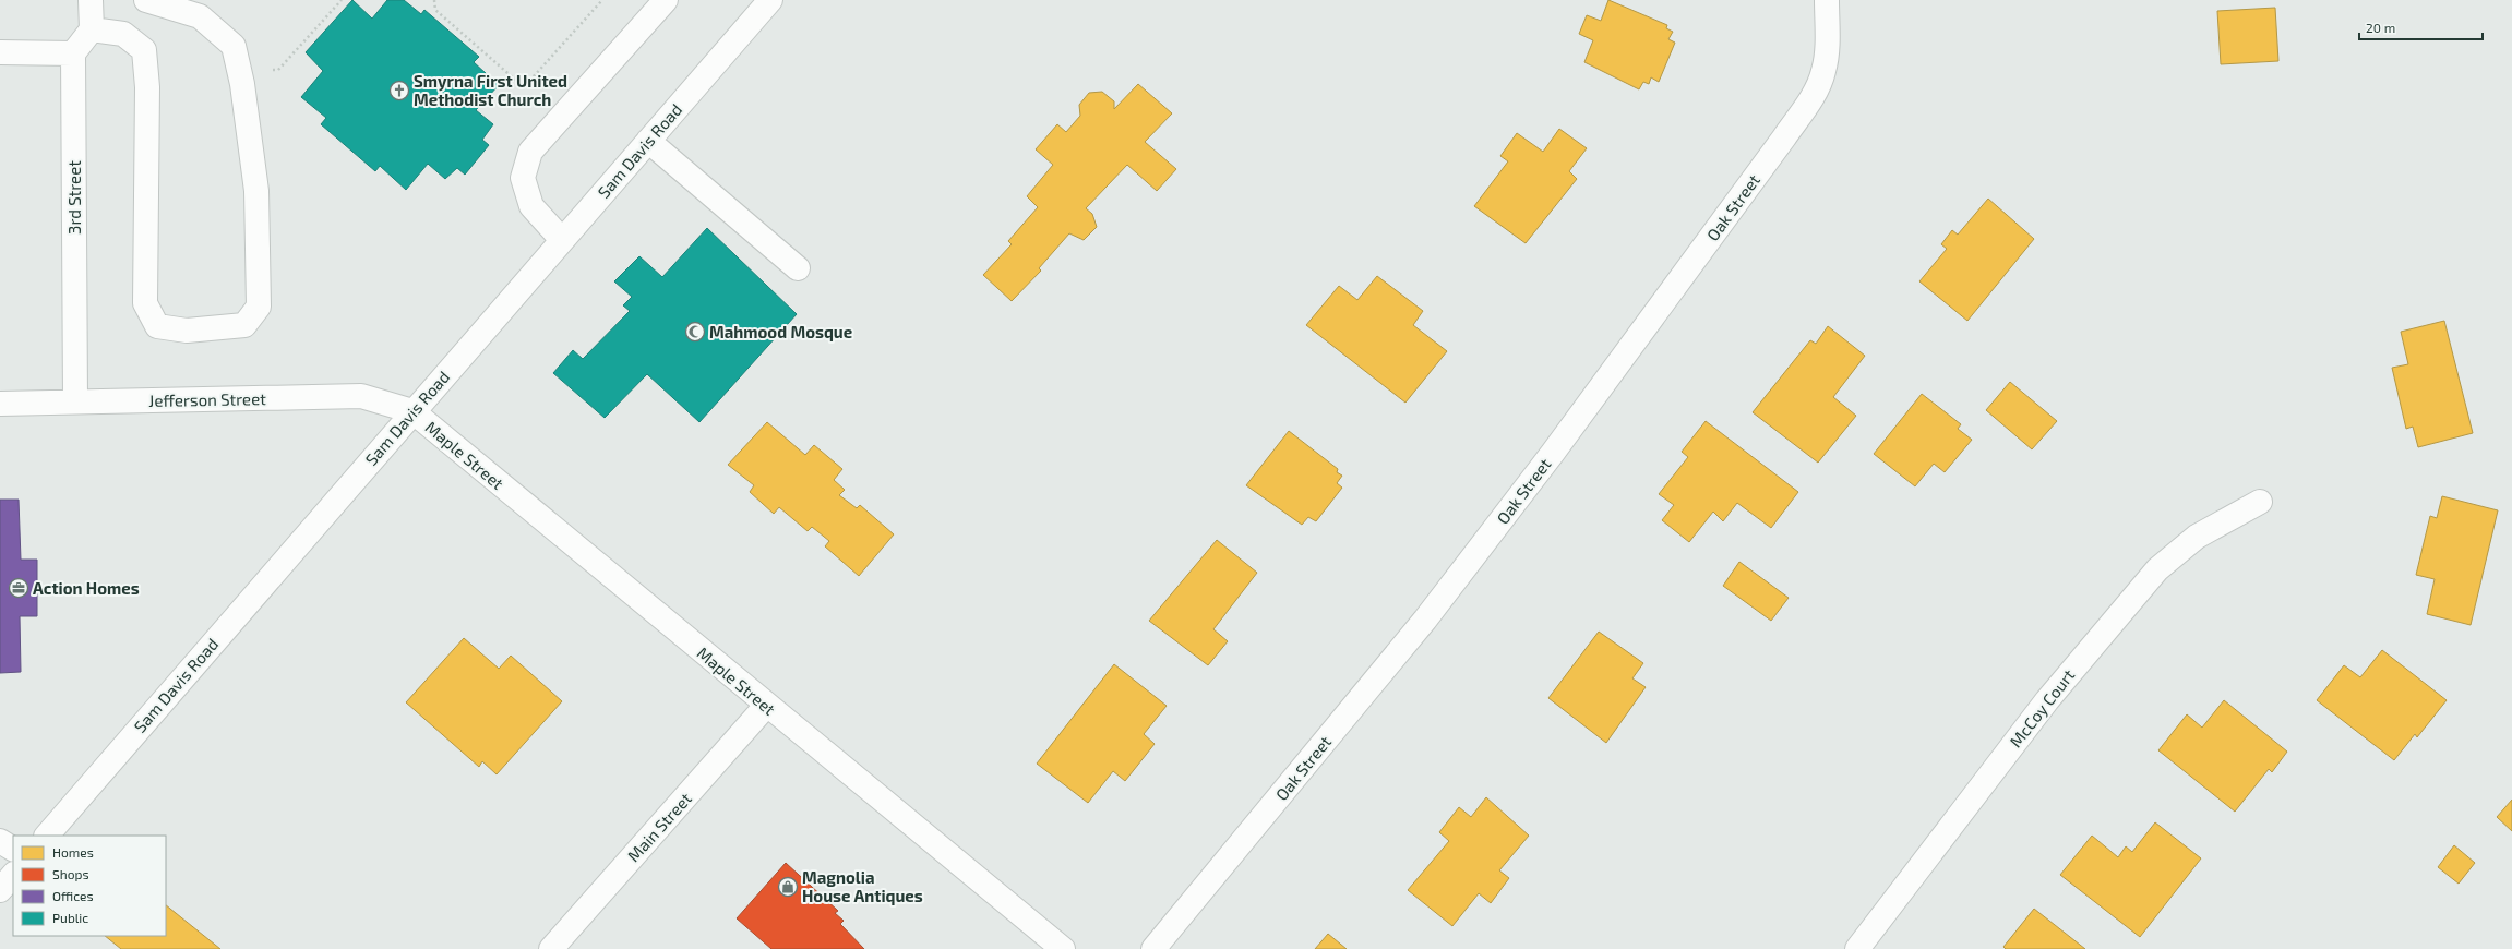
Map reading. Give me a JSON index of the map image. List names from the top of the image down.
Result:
{
  "streets": {
    "street": [
      "Sam Davis Road",
      "3rd Street",
      "Oak Street",
      "Jefferson Street",
      "Maple Street",
      "McCoy Court",
      "Main Street"
    ]
  },
  "crossings": [
    ["Sam Davis Road", "Jefferson Street"],
    ["Sam Davis Road", "Maple Street"],
    ["3rd Street", "Jefferson Street"],
    ["Jefferson Street", "Maple Street"],
    ["Maple Street", "Main Street"]
  ],
  "places": {
    "church": ["Smyrna First United Methodist Church"],
    "mosque": ["Mahmood Mosque"],
    "office": ["Action Homes"],
    "shop": ["Magnolia House Antiques"]
  },
  "legend": [
    "Homes",
    "Shops",
    "Offices",
    "Public"
  ],
  "scale_bar": "20 m"
}
